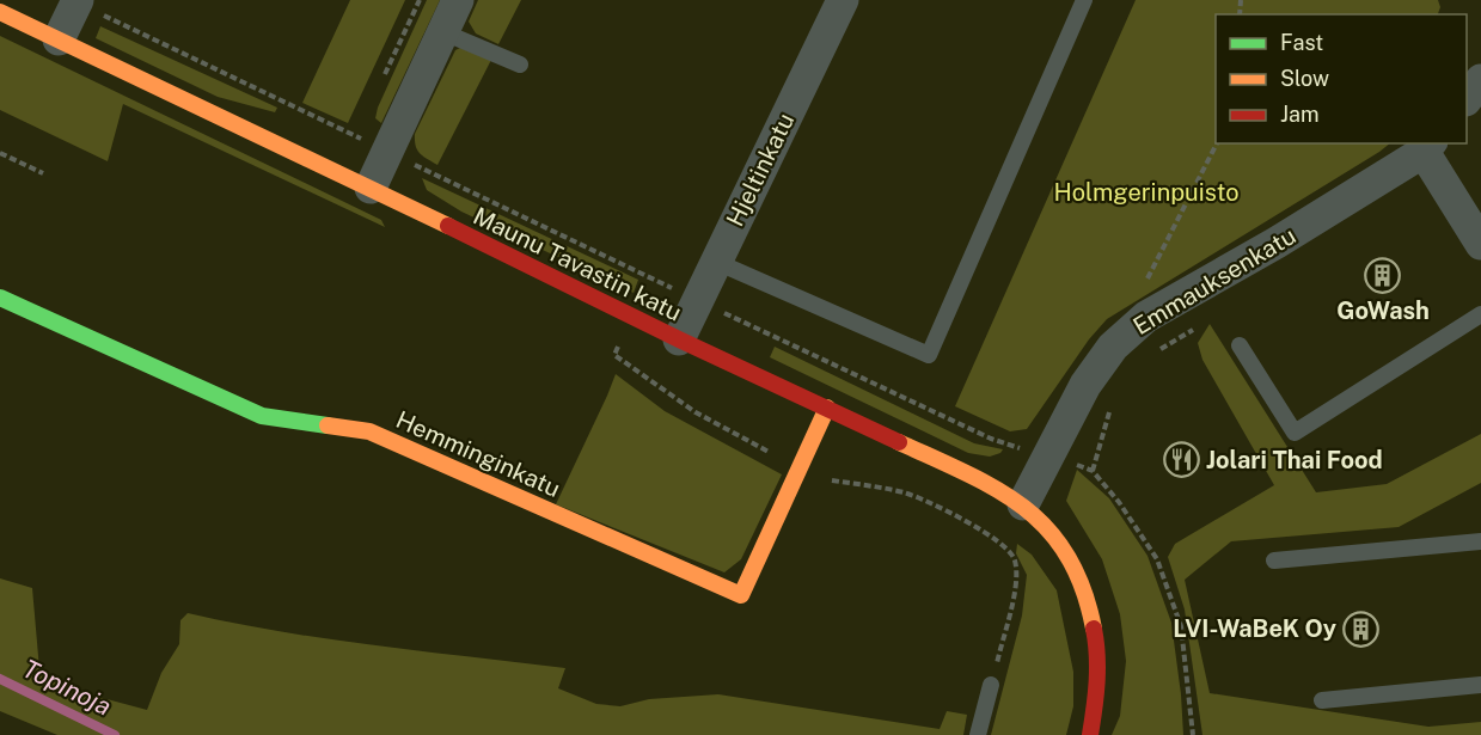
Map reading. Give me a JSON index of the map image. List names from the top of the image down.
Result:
{
  "streets": {
    "street": [
      "Hjeltinkatu",
      "Maunu Tavastin katu",
      "Emmauksenkatu",
      "Hemminginkatu"
    ]
  },
  "crossings": [
    ["Hjeltinkatu", "Maunu Tavastin katu"],
    ["Maunu Tavastin katu", "Emmauksenkatu"],
    ["Maunu Tavastin katu", "Hemminginkatu"]
  ],
  "water": ["Topinoja"],
  "parks": ["Holmgerinpuisto"],
  "places": {
    "building": ["GoWash", "LVI-WaBeK Oy"],
    "restaurant": ["Jolari Thai Food"]
  },
  "legend": ["Fast", "Slow", "Jam"]
}
